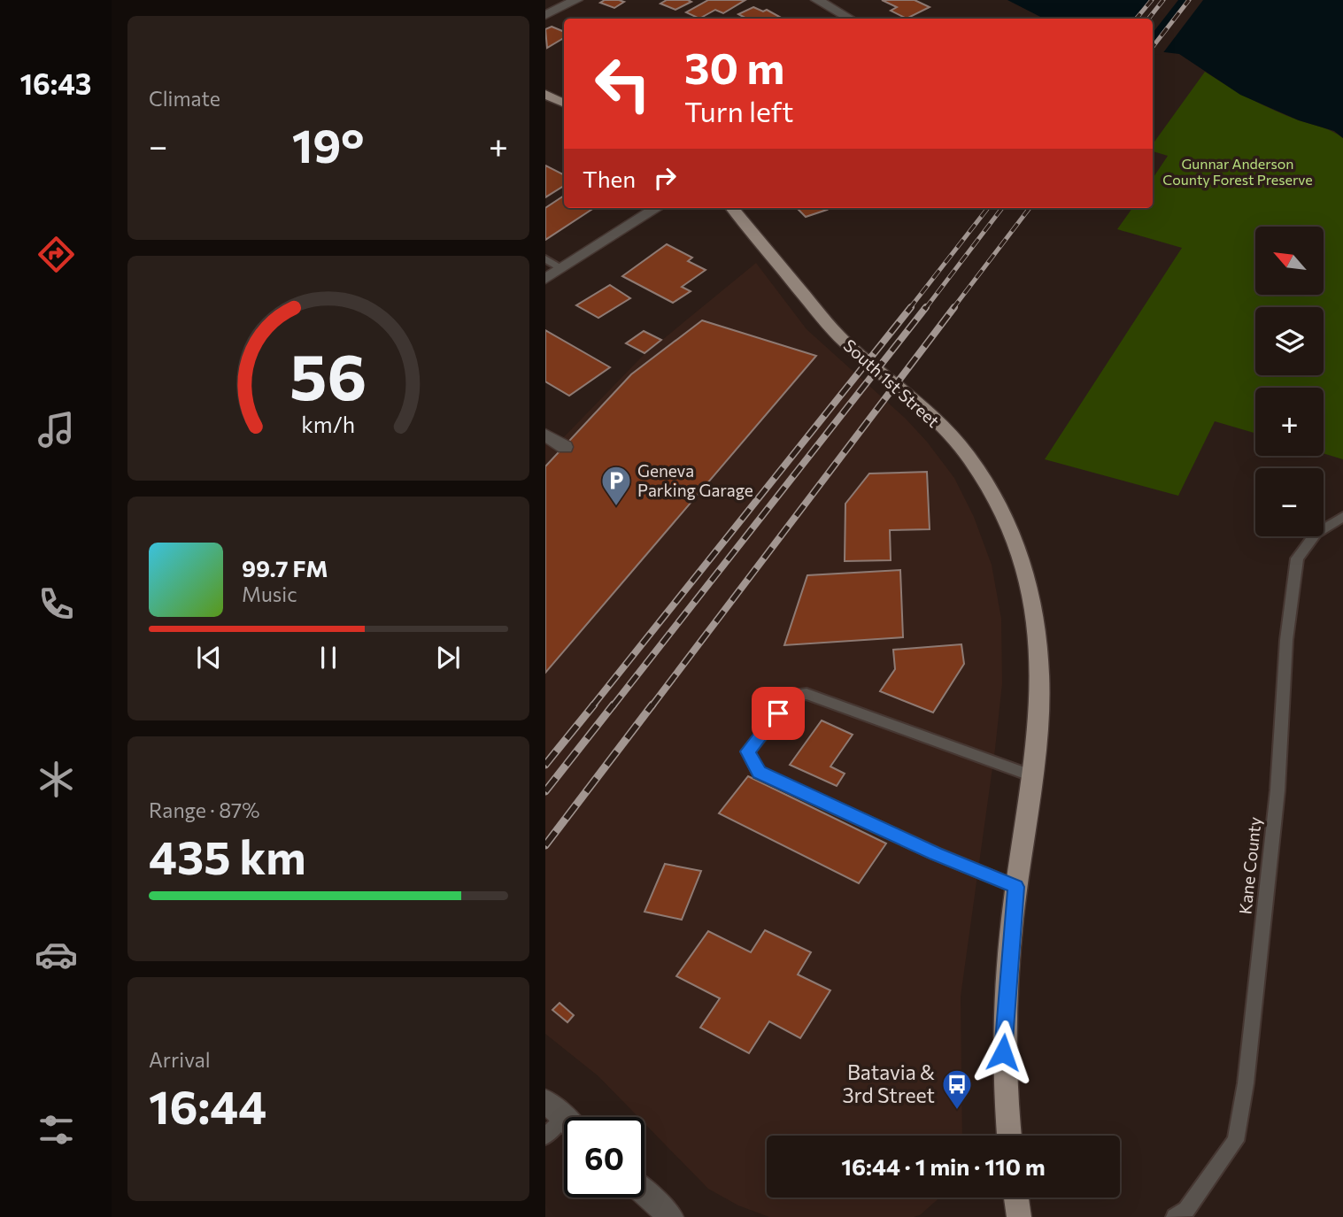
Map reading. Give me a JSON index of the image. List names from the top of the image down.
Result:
{
  "streets": {
    "main road": ["South 1st Street"],
    "lane": ["Kane County"]
  },
  "parks": ["Gunnar Anderson County Forest Preserve"],
  "places": {
    "parking": ["Geneva Parking Garage"],
    "bus stop": ["Batavia & 3rd Street"]
  },
  "north": "top left",
  "page": {
    "tabs": "16:43",
    "tile": [
      "Climate",
      ["Range · 87%", "435 km"],
      ["Arrival", "16:44"]
    ],
    "turn": ["30 m", "Turn left"],
    "heat": ["−", "19°", "+"],
    "then": "Then",
    "map_buttons": ["+", "−"],
    "song": ["99.7 FM", "Music"],
    "limit": "60",
    "trip": "16:44 · 1 min · 110 m",
    "gauge": ["56", "km/h"]
  }
}
